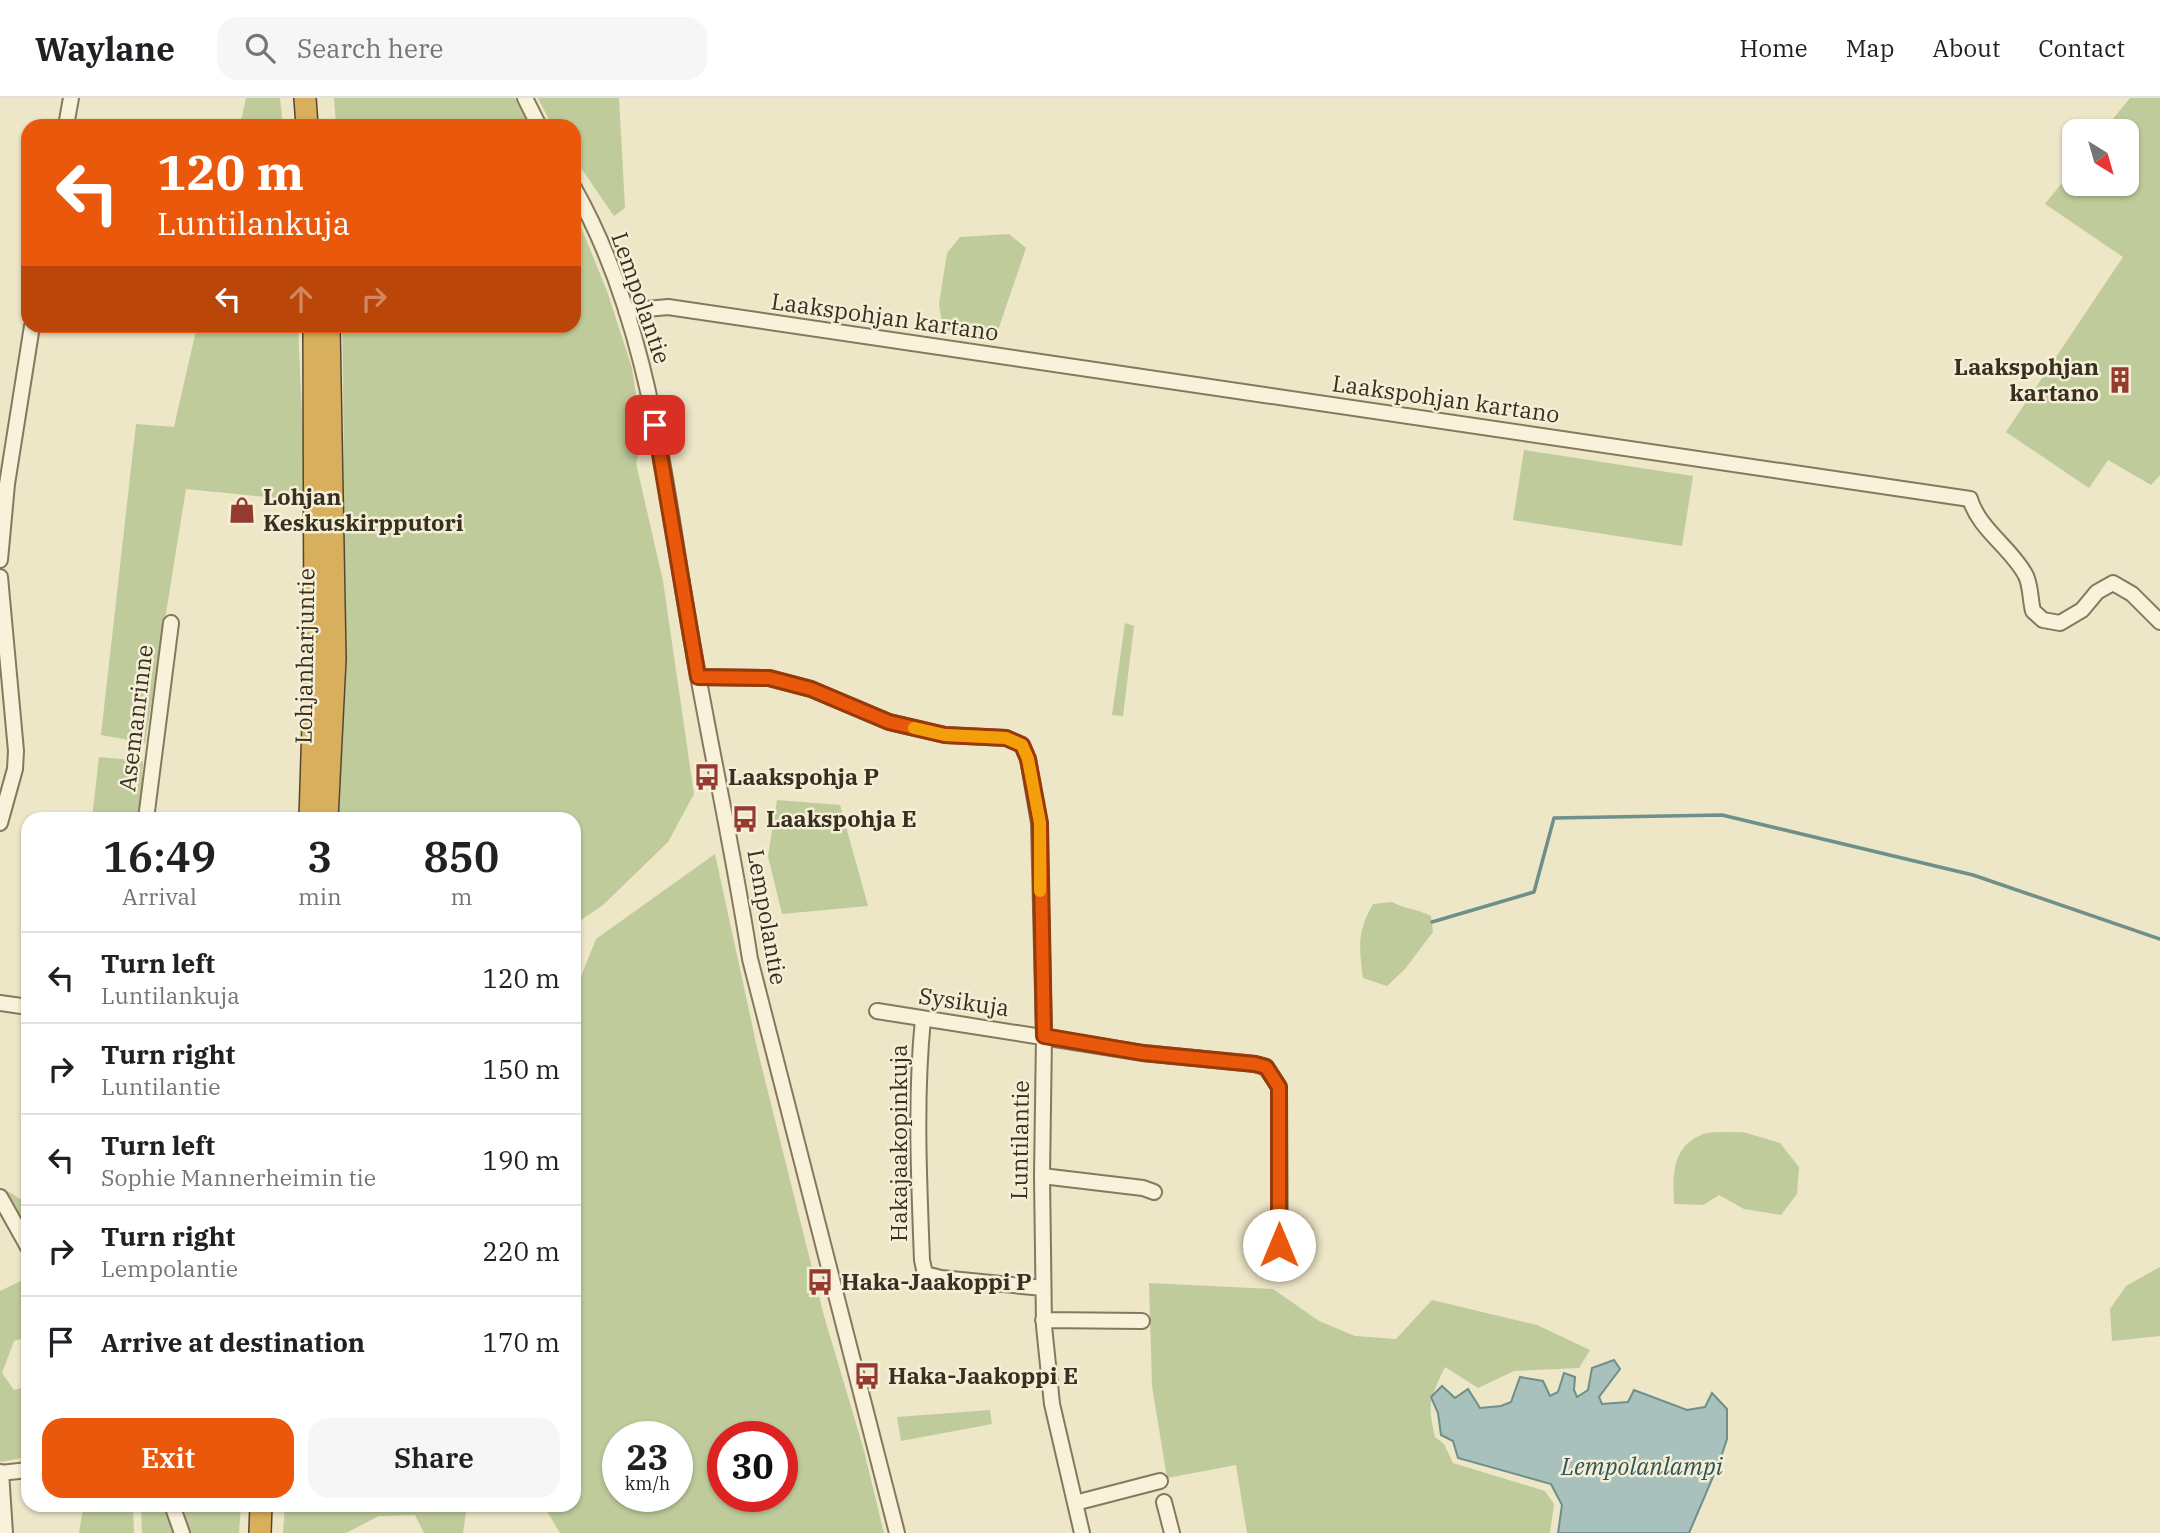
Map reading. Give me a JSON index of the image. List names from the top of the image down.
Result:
{
  "streets": {
    "highway": ["Lohjanharjuntie"],
    "street": [
      "Lempolantie",
      "Laakspohjan kartano",
      "Asemanrinne",
      "Sysikuja",
      "Luntilantie",
      "Hakajaakopinkuja"
    ]
  },
  "crossings": [
    ["Lempolantie", "Laakspohjan kartano"],
    ["Lempolantie", "Luntilantie"],
    ["Sysikuja", "Luntilantie"],
    ["Sysikuja", "Hakajaakopinkuja"],
    ["Luntilantie", "Hakajaakopinkuja"]
  ],
  "water": ["Lempolanlampi"],
  "places": {
    "building": ["Laakspohjan kartano"],
    "shop": ["Lohjan Keskuskirpputori"],
    "bus stop": [
      "Laakspohja P",
      "Laakspohja E",
      "Haka-Jaakoppi P",
      "Haka-Jaakoppi E"
    ]
  },
  "north": "bottom right",
  "page": {
    "header": "Waylane",
    "search": "Search here",
    "nav": [
      "Home",
      "Map",
      "About",
      "Contact"
    ],
    "turn": ["120 m", "Luntilankuja"],
    "eta": [
      "16:49",
      "Arrival",
      "3",
      "min",
      "850",
      "m"
    ],
    "list": [
      {
        "name": "Turn left",
        "note": "Luntilankuja",
        "value": "120 m"
      },
      {
        "name": "Turn right",
        "note": "Luntilantie",
        "value": "150 m"
      },
      {
        "name": "Turn left",
        "note": "Sophie Mannerheimin tie",
        "value": "190 m"
      },
      {
        "name": "Turn right",
        "note": "Lempolantie",
        "value": "220 m"
      },
      {
        "name": "Arrive at destination",
        "value": "170 m"
      }
    ],
    "buttons": ["Exit", "Share"],
    "speed": "23 km/h",
    "limit": "30"
  }
}
